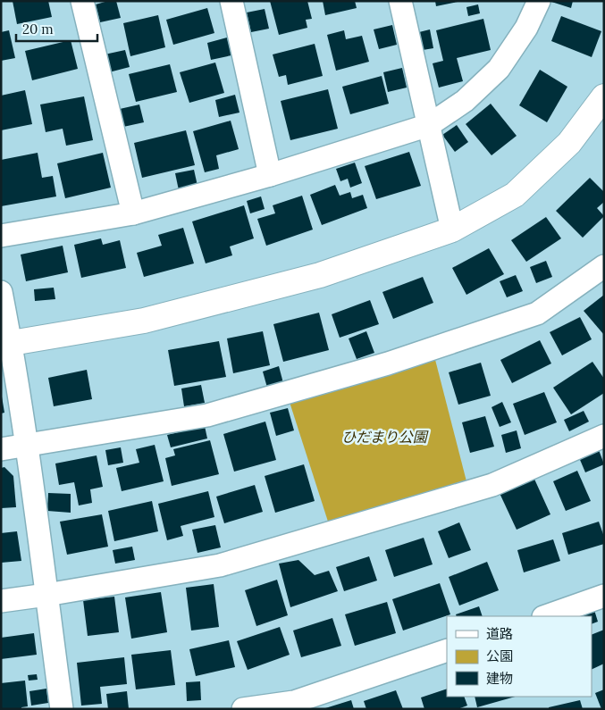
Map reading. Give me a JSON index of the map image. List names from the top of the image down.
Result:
{
  "parks": ["ひだまり公園"],
  "legend": ["道路", "公園", "建物"],
  "scale_bar": "20 m"
}
